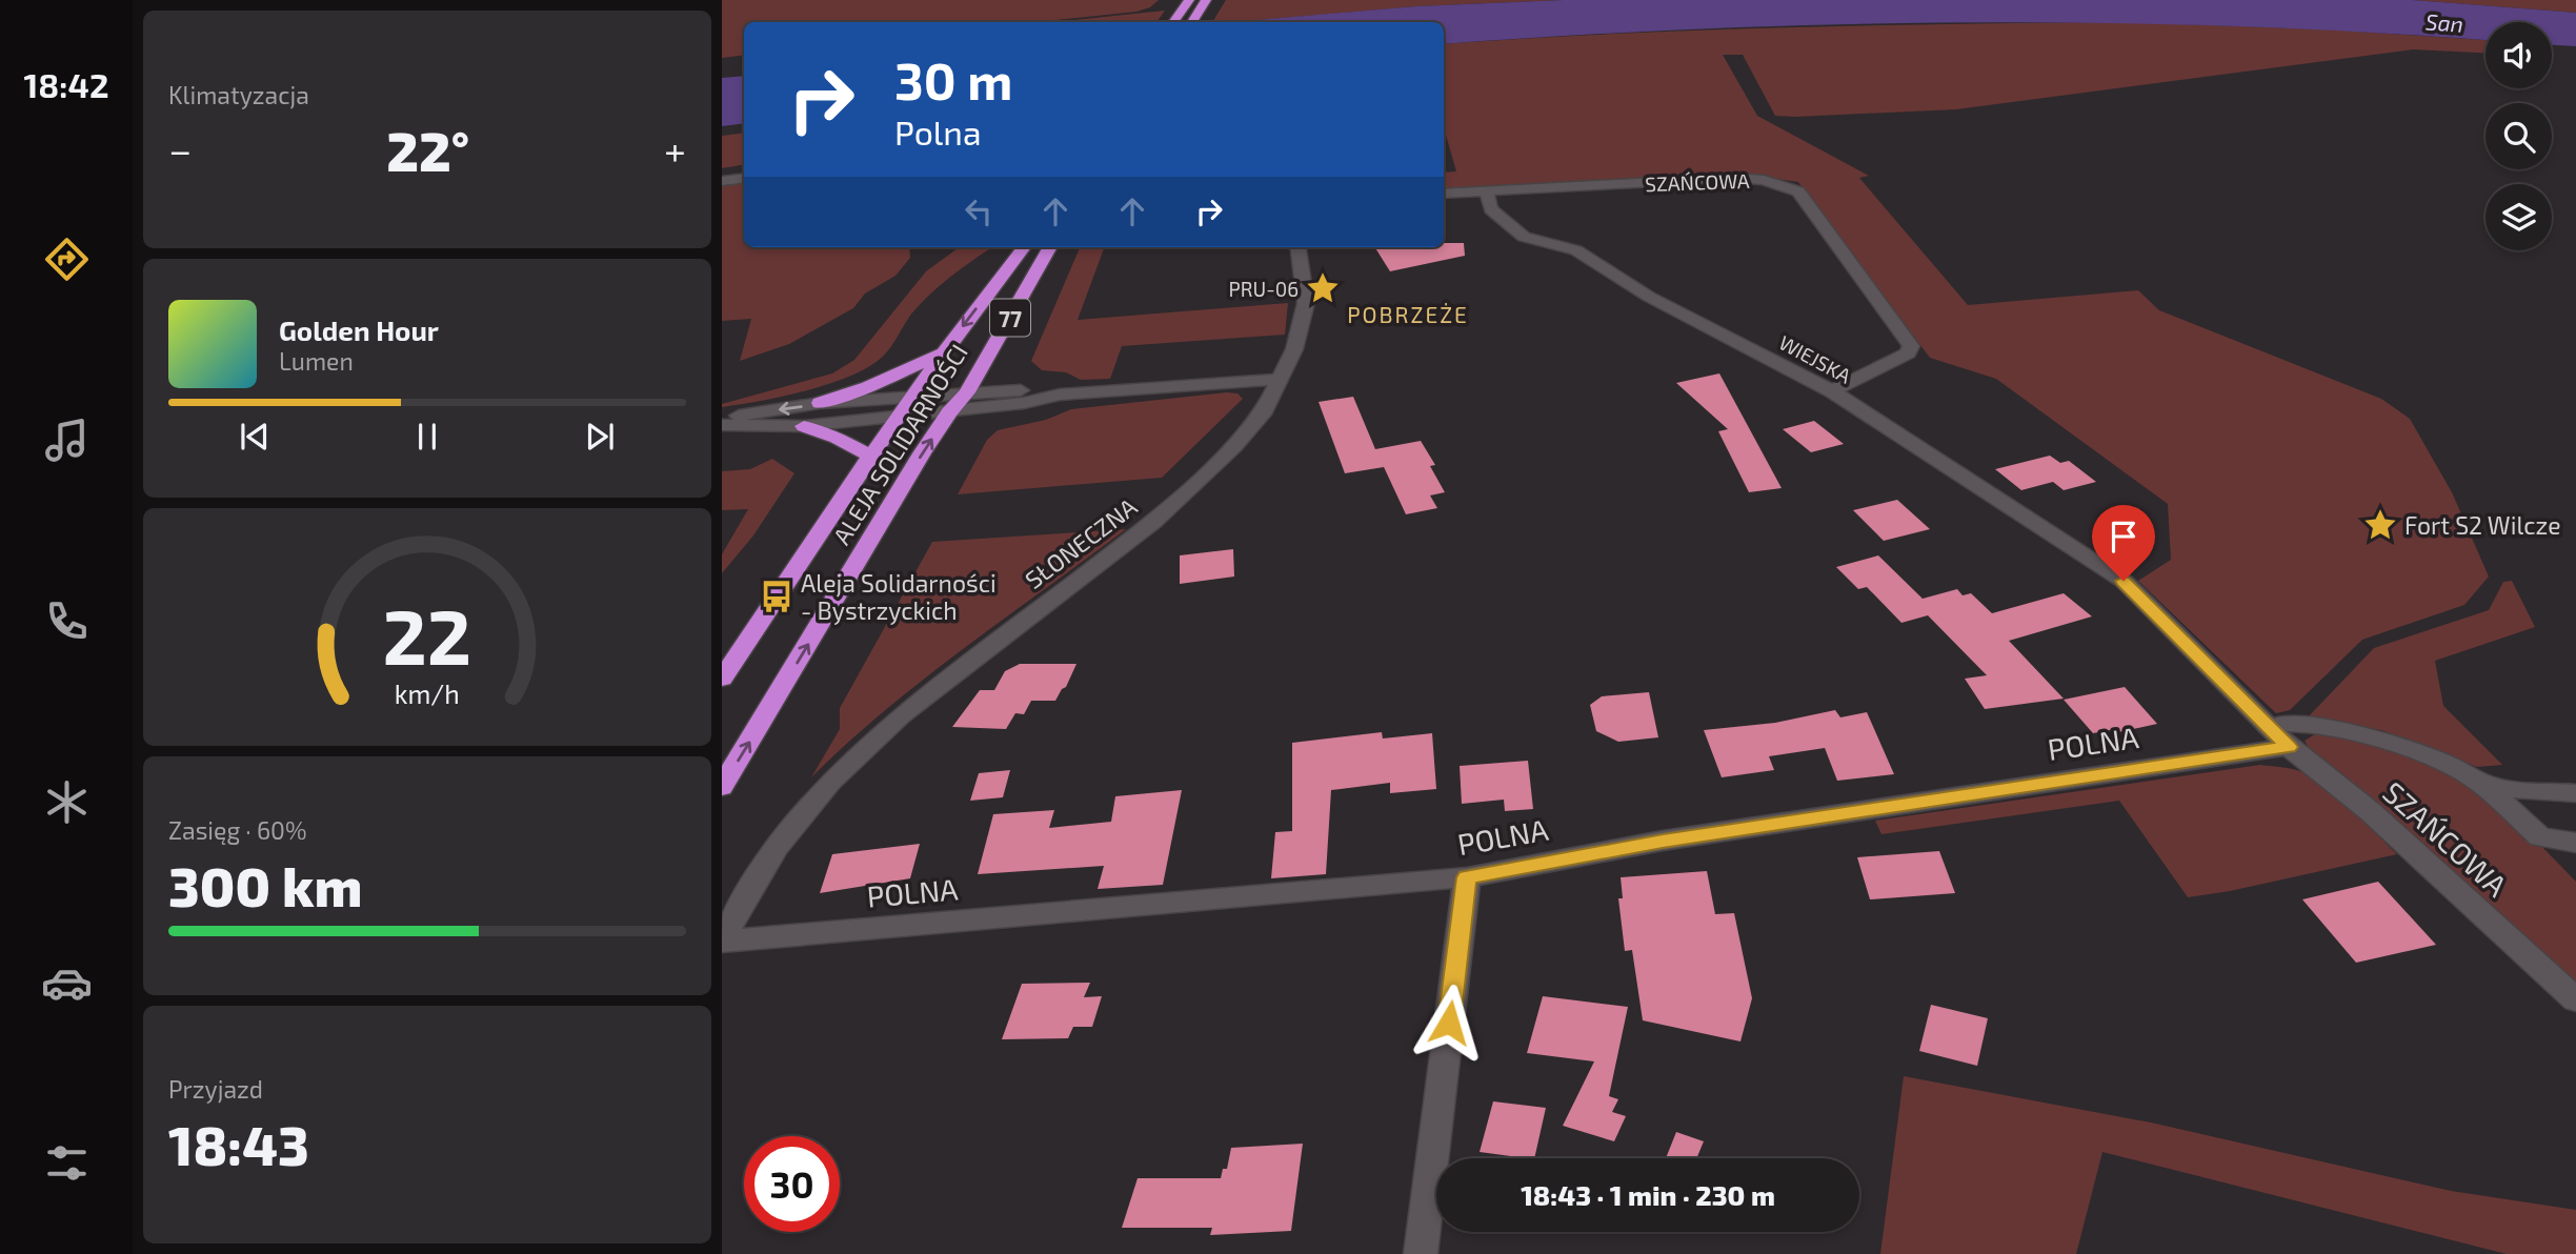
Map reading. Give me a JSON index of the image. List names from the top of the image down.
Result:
{
  "streets": {
    "highway": ["77", "ALEJA SOLIDARNOŚCI"],
    "street": [
      "SZAŃCOWA",
      "WIEJSKA",
      "SŁONECZNA",
      "POLNA"
    ]
  },
  "crossings": [
    ["SZAŃCOWA", "WIEJSKA"],
    ["SZAŃCOWA", "POLNA"],
    ["SŁONECZNA", "POLNA"]
  ],
  "districts": ["POBRZEŻE"],
  "water": ["San"],
  "places": {
    "place": ["PRU-06", "Fort S2 Wilcze"],
    "bus stop": ["Aleja Solidarności - Bystrzyckich"]
  },
  "page": {
    "tabs": "18:42",
    "tile": [
      "Klimatyzacja",
      ["Zasięg · 60%", "300 km"],
      ["Przyjazd", "18:43"]
    ],
    "turn": ["30 m", "Polna"],
    "heat": ["−", "22°", "+"],
    "song": ["Golden Hour", "Lumen"],
    "limit": "30",
    "trip": "18:43 · 1 min · 230 m",
    "gauge": ["22", "km/h"]
  }
}
